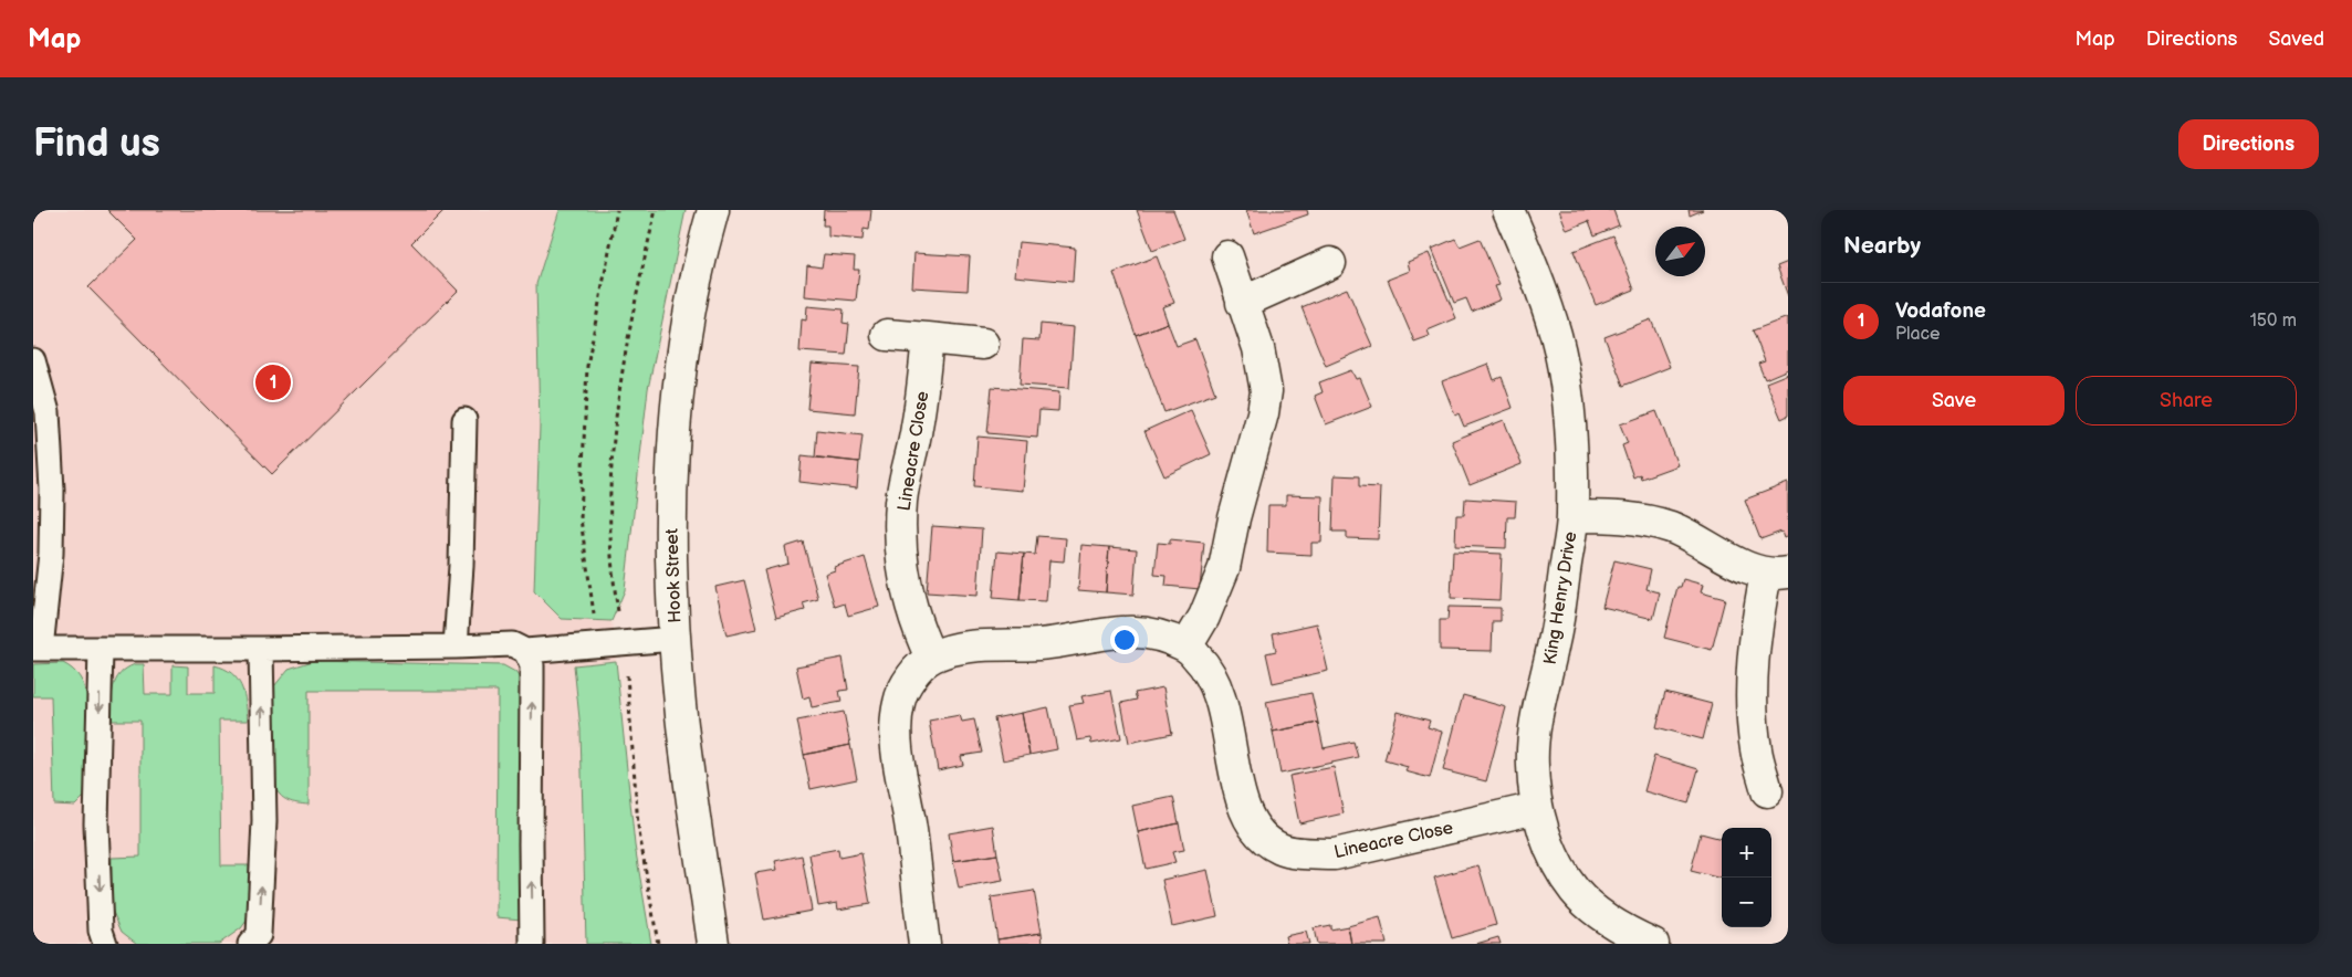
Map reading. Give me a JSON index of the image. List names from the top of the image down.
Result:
{
  "streets": {
    "street": ["Lineacre Close", "Hook Street", "King Henry Drive"]
  },
  "crossings": [
    ["Lineacre Close", "King Henry Drive"]
  ],
  "north": "top right",
  "page": {
    "header": "Map",
    "nav": ["Map", "Directions", "Saved"],
    "buttons": [
      "Directions",
      ["Save", "Share"]
    ],
    "title": "Find us",
    "heading": "Nearby",
    "list": [
      {
        "mark": "1",
        "name": "Vodafone",
        "note": "Place",
        "value": "150 m"
      }
    ],
    "pins": "1",
    "map_buttons": ["+", "−"]
  }
}
